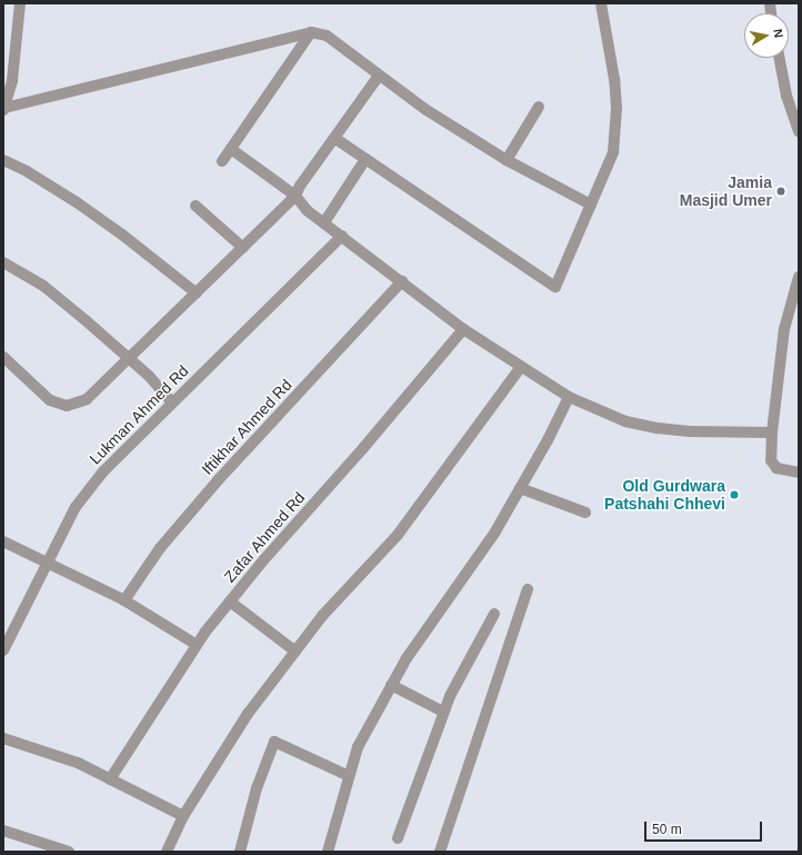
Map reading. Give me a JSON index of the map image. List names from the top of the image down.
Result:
{
  "streets": {
    "street": ["Lukman Ahmed Rd", "Iftikhar Ahmed Rd", "Zafar Ahmed Rd"]
  },
  "places": ["Jamia Masjid Umer", "Old Gurdwara Patshahi Chhevi"],
  "scale_bar": "50 m",
  "north": "right"
}
